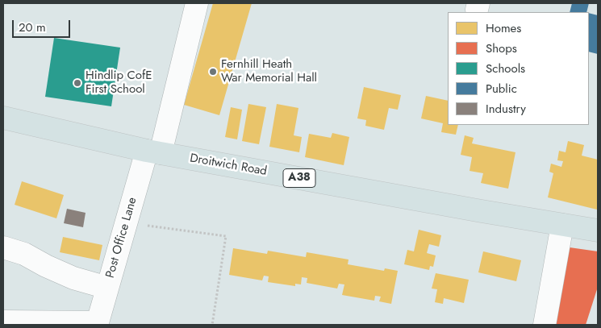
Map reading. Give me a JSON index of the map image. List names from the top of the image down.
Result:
{
  "streets": {
    "main road": ["Droitwich Road", "A38"],
    "street": ["Post Office Lane"]
  },
  "crossings": [
    ["Droitwich Road", "Post Office Lane"]
  ],
  "places": ["Fernhill Heath War Memorial Hall", "Hindlip CofE First School"],
  "legend": [
    "Homes",
    "Shops",
    "Schools",
    "Public",
    "Industry"
  ],
  "scale_bar": "20 m"
}
